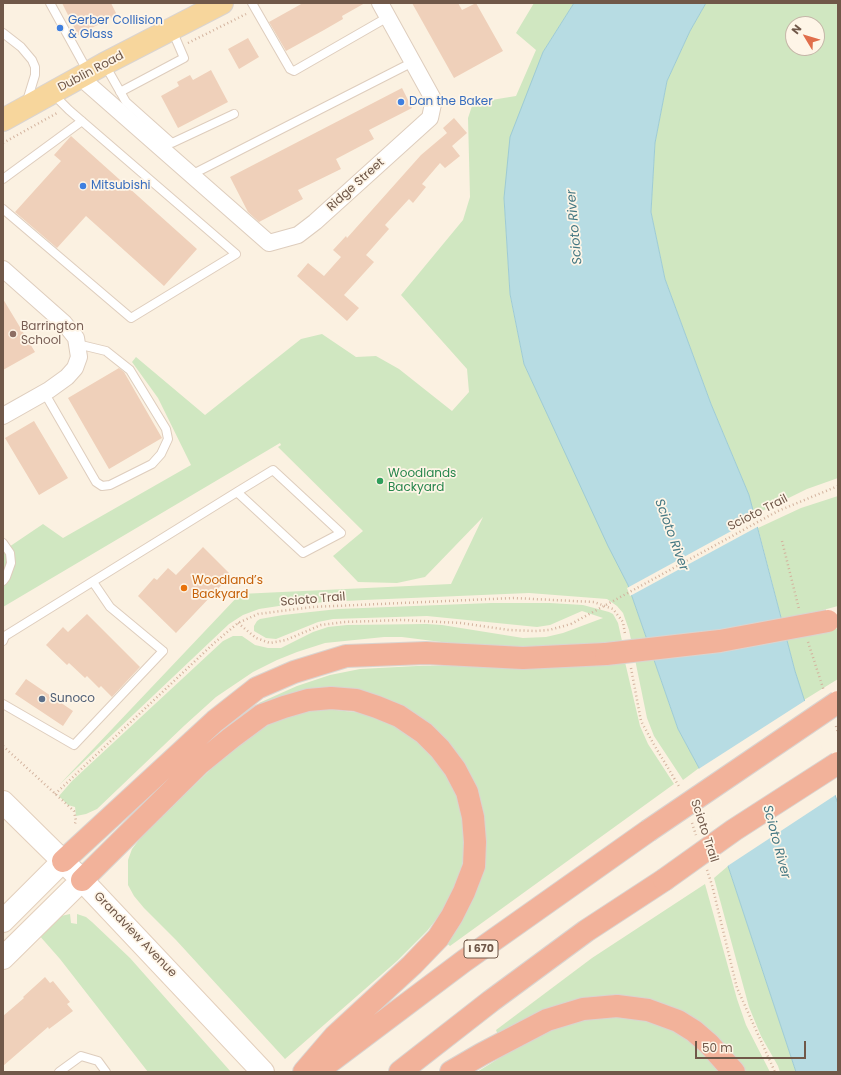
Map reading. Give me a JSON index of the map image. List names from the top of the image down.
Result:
{
  "streets": {
    "highway": ["I 670"],
    "main road": ["Dublin Road", "Grandview Avenue"],
    "street": ["Ridge Street"],
    "path": ["Scioto Trail"]
  },
  "water": ["Scioto River"],
  "places": [
    "Gerber Collision & Glass",
    "Dan the Baker",
    "Mitsubishi",
    "Barrington School",
    "Woodlands Backyard",
    "Woodland’s Backyard",
    "Sunoco"
  ],
  "scale_bar": "50 m",
  "north": "top left"
}
